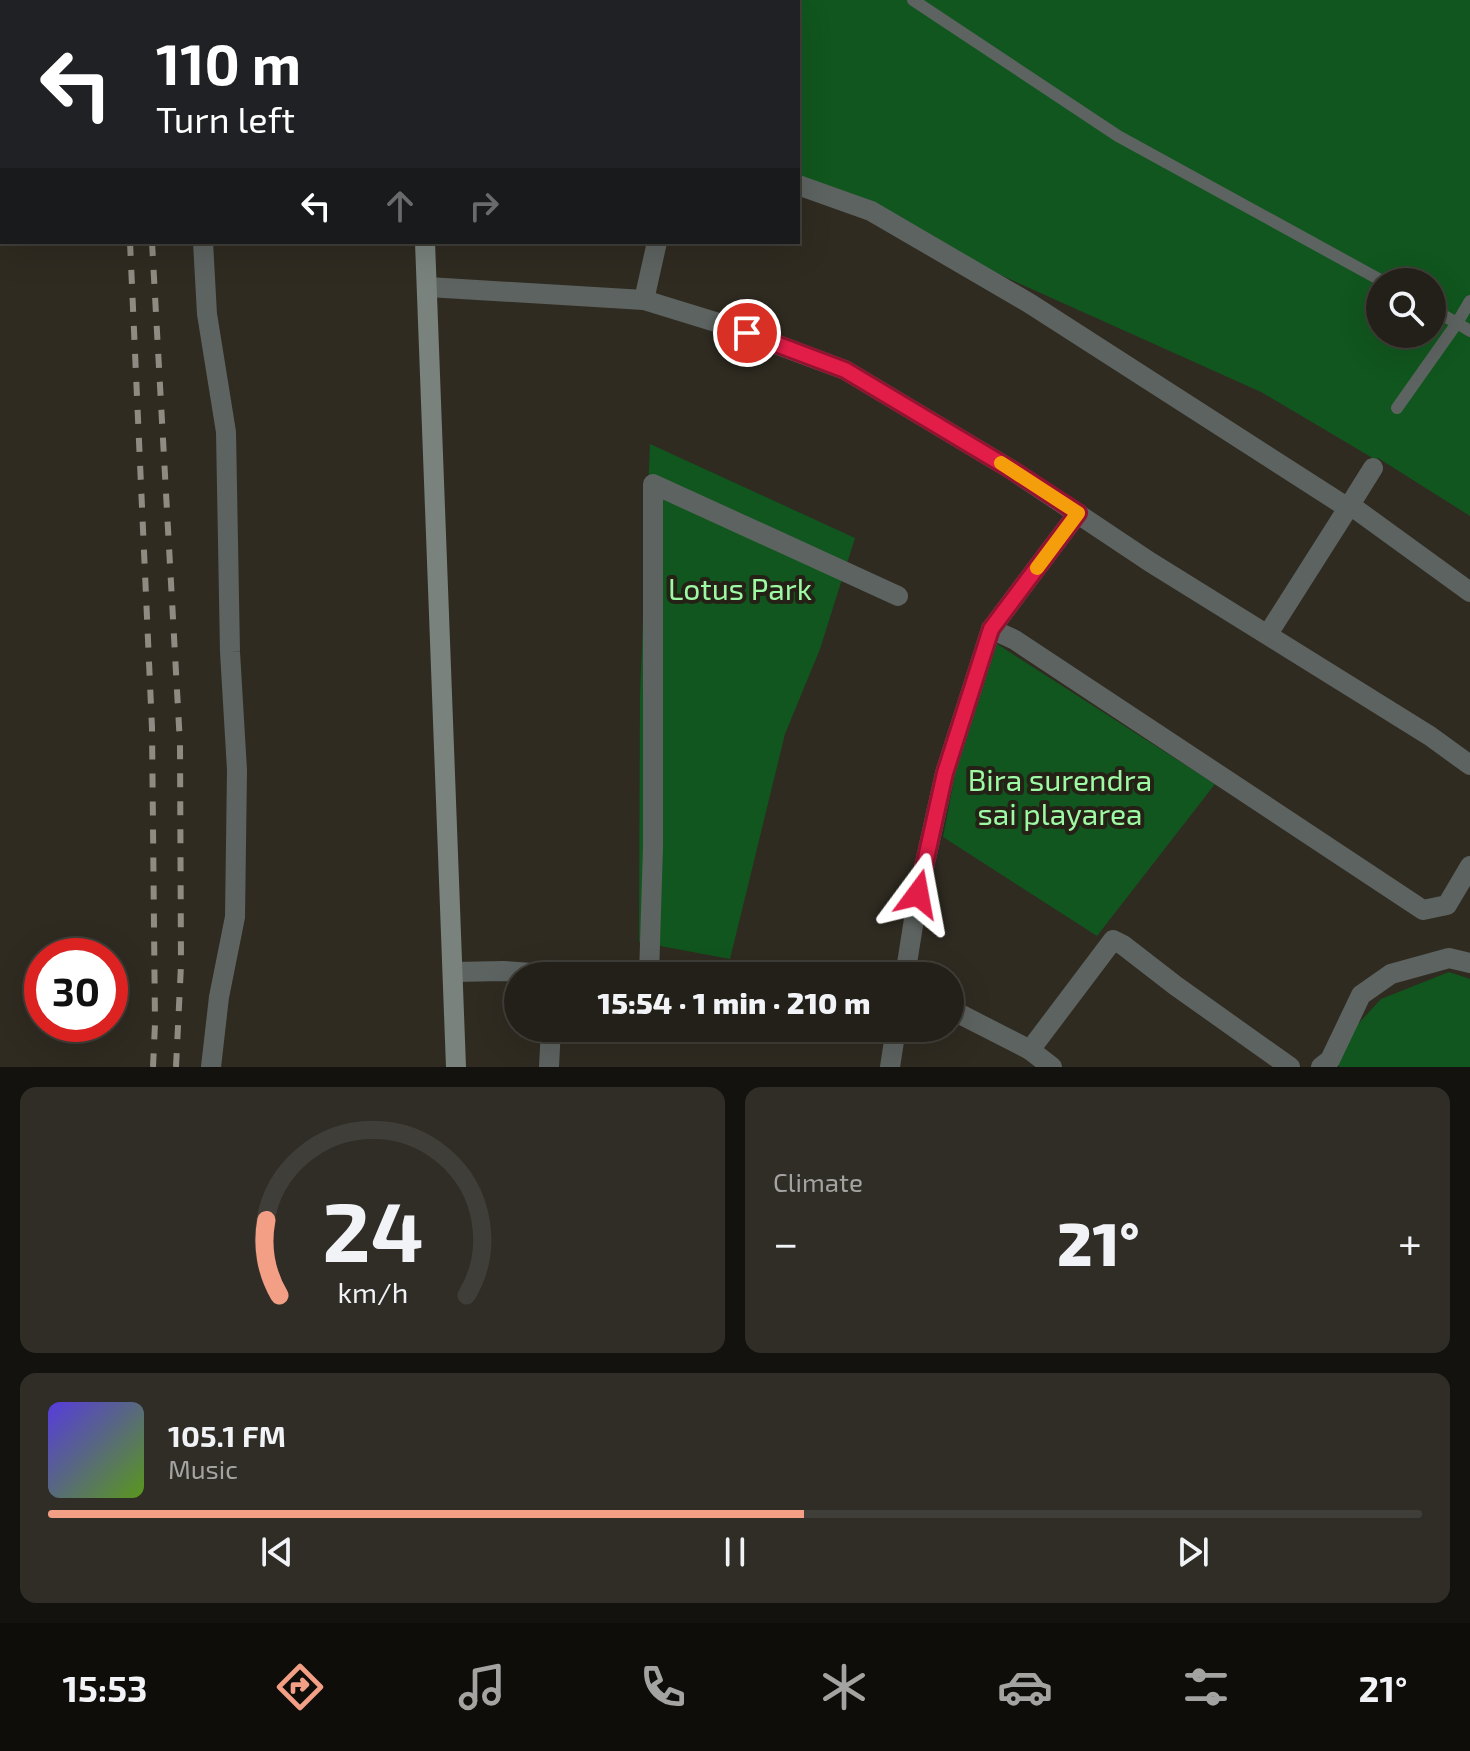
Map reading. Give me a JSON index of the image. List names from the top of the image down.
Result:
{
  "parks": ["Lotus Park", "Bira surendra sai playarea"],
  "page": {
    "turn": ["110 m", "Turn left"],
    "limit": "30",
    "trip": "15:54 · 1 min · 210 m",
    "tile": "Climate",
    "heat": ["−", "21°", "+"],
    "song": ["105.1 FM", "Music"],
    "tabs": ["15:53", "21°"],
    "gauge": ["24", "km/h"]
  }
}
